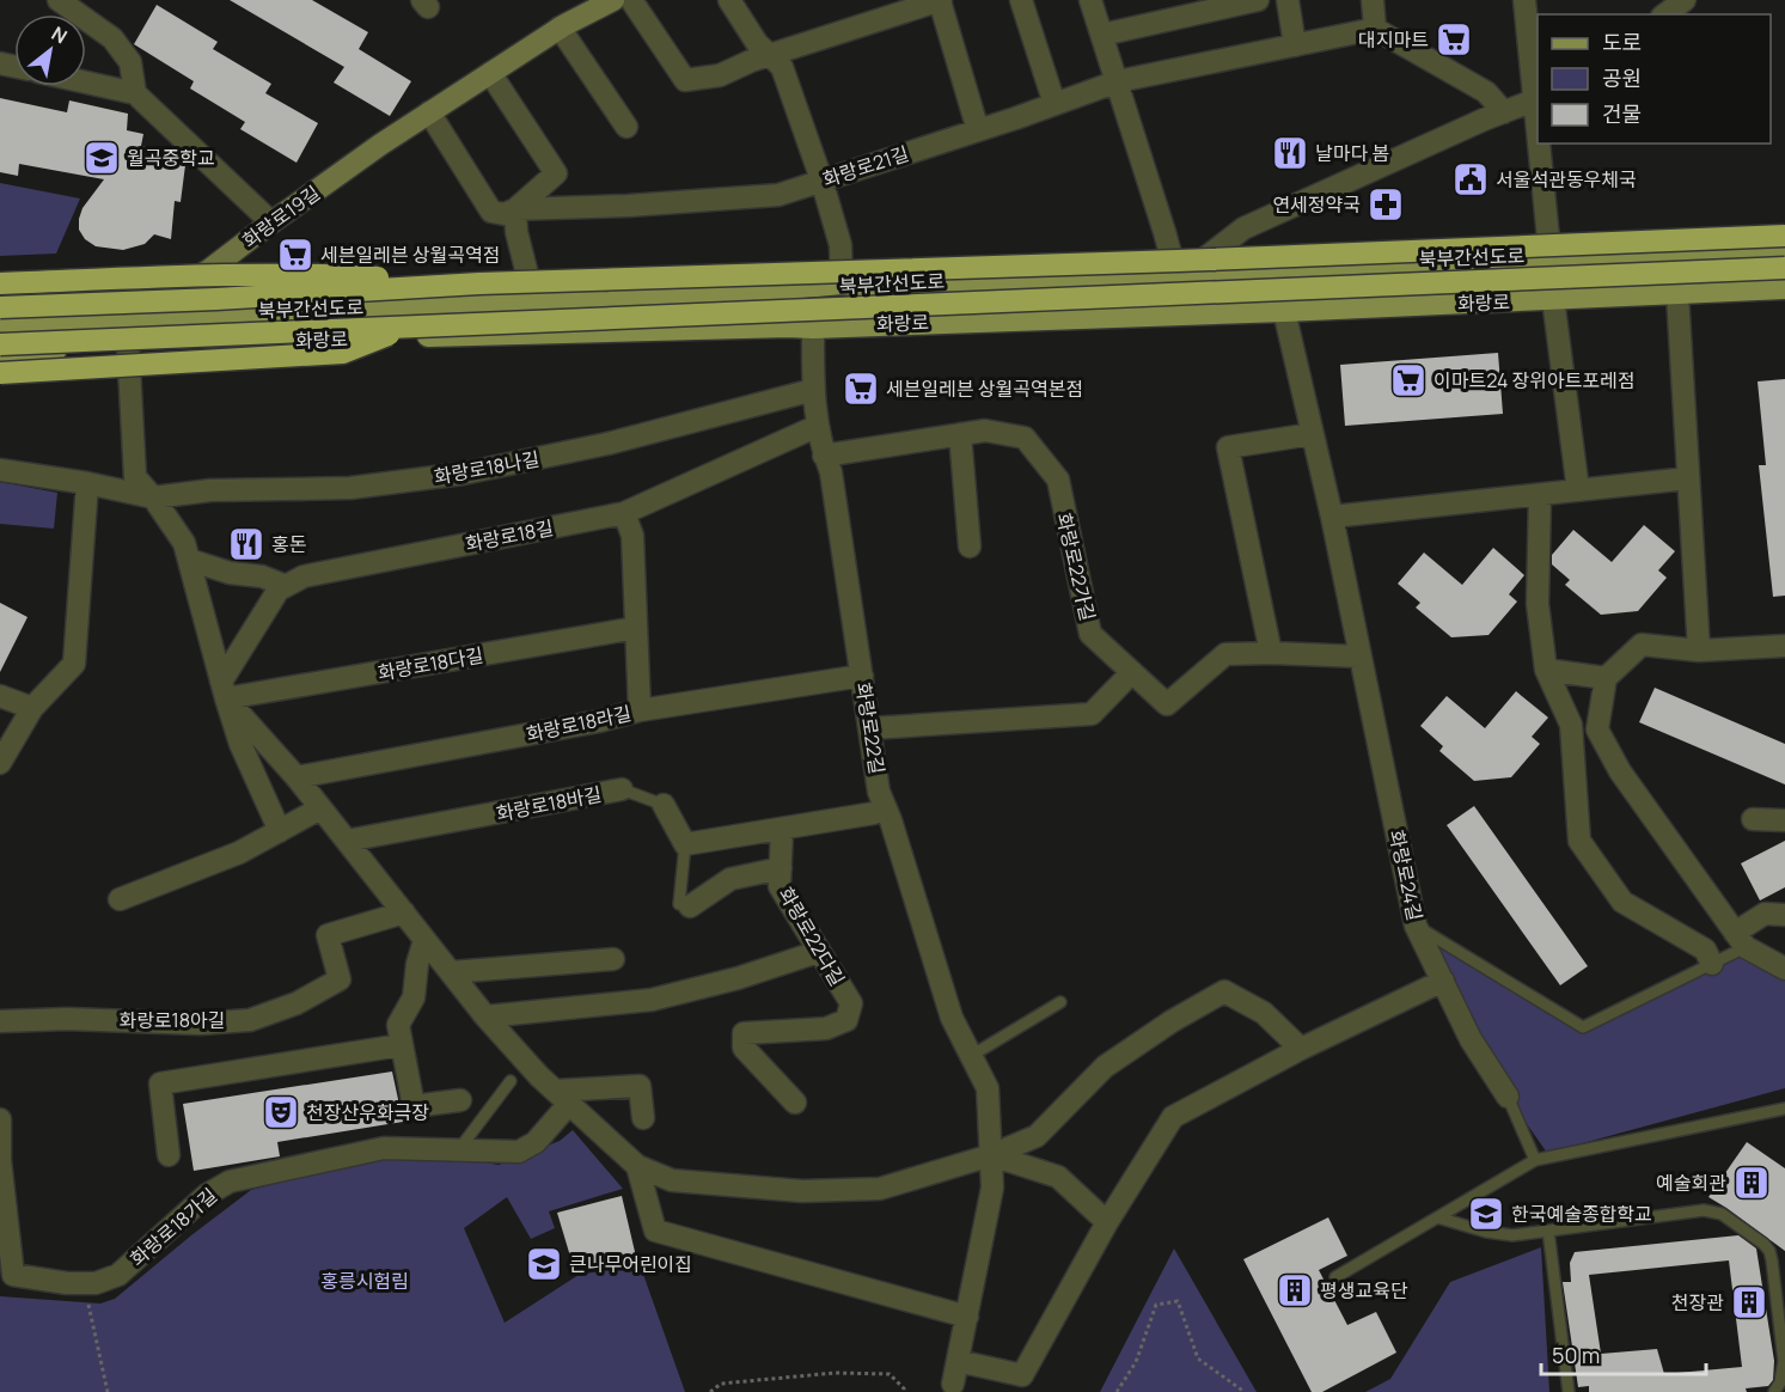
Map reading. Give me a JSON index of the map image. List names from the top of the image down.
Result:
{
  "streets": {
    "highway": ["북부간선도로"],
    "main road": ["화랑로"],
    "street": [
      "화랑로21길",
      "화랑로19길",
      "화랑로18나길",
      "화랑로18길",
      "화랑로22가길",
      "화랑로18다길",
      "화랑로18라길",
      "화랑로22길",
      "화랑로18바길",
      "화랑로24길",
      "화랑로22다길",
      "화랑로18아길",
      "화랑로18가길"
    ]
  },
  "crossings": [
    ["화랑로19길", "화랑로"],
    ["화랑로", "화랑로22길"],
    ["화랑로", "화랑로24길"],
    ["화랑로18나길", "화랑로22길"],
    ["화랑로18길", "화랑로22길"],
    ["화랑로22가길", "화랑로22길"],
    ["화랑로22가길", "화랑로24길"],
    ["화랑로18라길", "화랑로22길"]
  ],
  "parks": ["홍릉시험림"],
  "places": {
    "supermarket": [
      "대지마트",
      "세븐일레븐 상월곡역점",
      "이마트24 장위아트포레점",
      "세븐일레븐 상월곡역본점"
    ],
    "restaurant": ["날마다 봄", "홍돈"],
    "school or university": ["월곡중학교", "한국예술종합학교", "큰나무어린이집"],
    "public building": ["서울석관동우체국"],
    "pharmacy": ["연세정약국"],
    "theatre": ["천장산우화극장"],
    "building": ["예술회관", "평생교육단", "천장관"]
  },
  "legend": ["도로", "공원", "건물"],
  "scale_bar": "50 m",
  "north": "top right"
}
